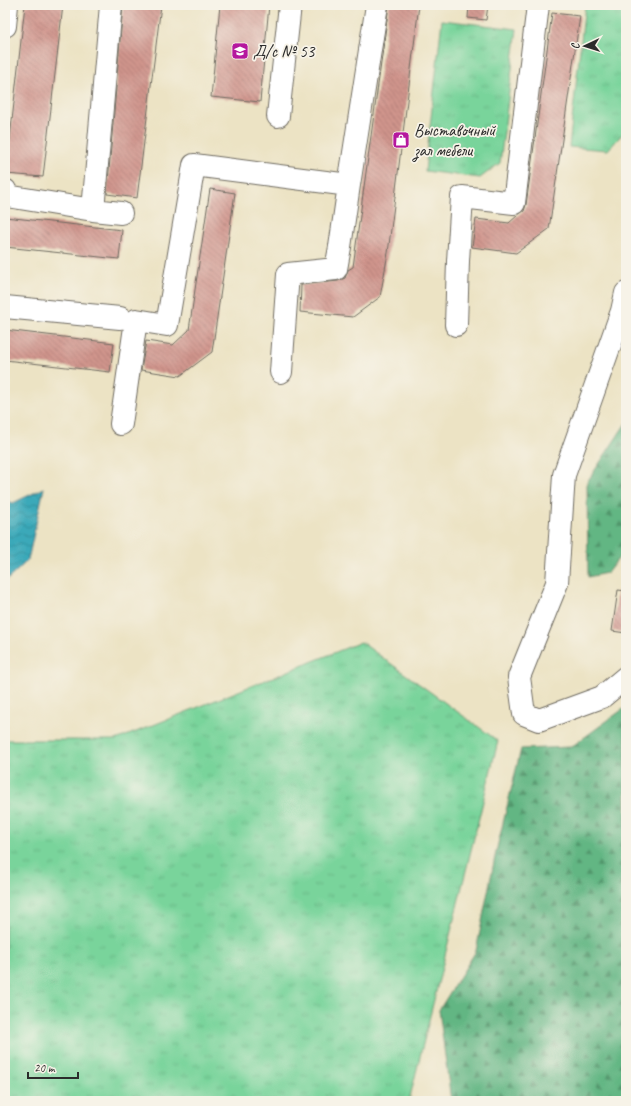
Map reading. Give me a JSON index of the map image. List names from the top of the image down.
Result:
{
  "places": {
    "school or university": ["Д/с № 53"],
    "shop": ["Выставочный зал мебели"]
  },
  "scale_bar": "20 m",
  "north": "left"
}
